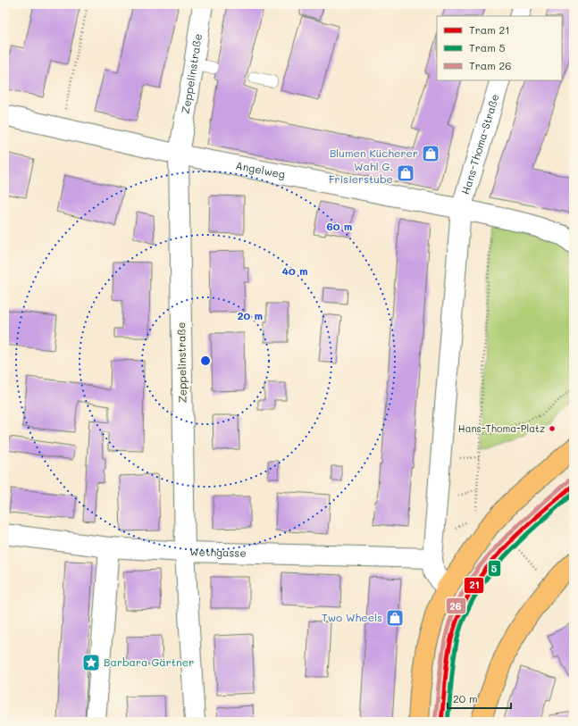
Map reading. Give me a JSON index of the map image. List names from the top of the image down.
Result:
{
  "streets": {
    "street": [
      "Zeppelinstraße",
      "Hans-Thoma-Straße",
      "Angelweg",
      "Wethgasse"
    ]
  },
  "crossings": [
    ["Zeppelinstraße", "Angelweg"],
    ["Zeppelinstraße", "Wethgasse"],
    ["Hans-Thoma-Straße", "Angelweg"]
  ],
  "places": {
    "shop": ["Blumen Kücherer", "Wahl G. Frisierstube", "Two Wheels"],
    "other": ["Hans-Thoma-Platz"],
    "place": ["Barbara Gärtner"]
  },
  "lines": ["tram line 26", "tram line 21", "tram line 5"],
  "legend": ["Tram 21", "Tram 5", "Tram 26"],
  "scale_bar": "20 m",
  "rings": ["60 m", "40 m", "20 m"]
}
